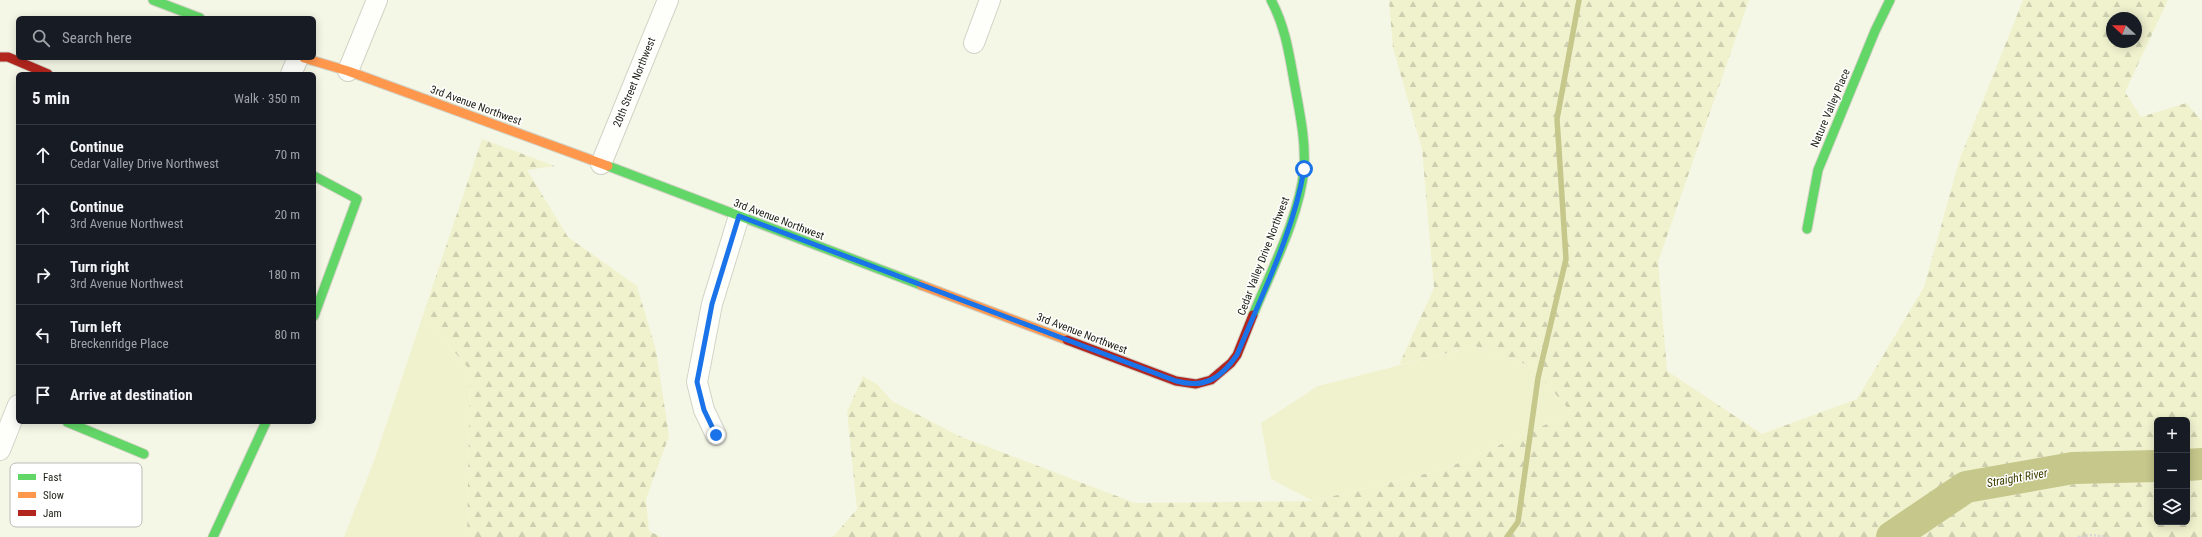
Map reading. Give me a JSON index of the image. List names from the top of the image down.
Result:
{
  "streets": {
    "street": [
      "20th Street Northwest",
      "3rd Avenue Northwest",
      "Nature Valley Place",
      "Cedar Valley Drive Northwest"
    ]
  },
  "crossings": [
    ["20th Street Northwest", "3rd Avenue Northwest"],
    ["3rd Avenue Northwest", "Cedar Valley Drive Northwest"]
  ],
  "water": ["Straight River"],
  "legend": ["Fast", "Slow", "Jam"],
  "north": "left",
  "page": {
    "search": "Search here",
    "heading": ["5 min", "Walk · 350 m"],
    "list": [
      ["Continue", "Cedar Valley Drive Northwest", "70 m"],
      ["Continue", "3rd Avenue Northwest", "20 m"],
      ["Turn right", "3rd Avenue Northwest", "180 m"],
      ["Turn left", "Breckenridge Place", "80 m"],
      "Arrive at destination"
    ],
    "map_buttons": ["+", "−"]
  }
}
